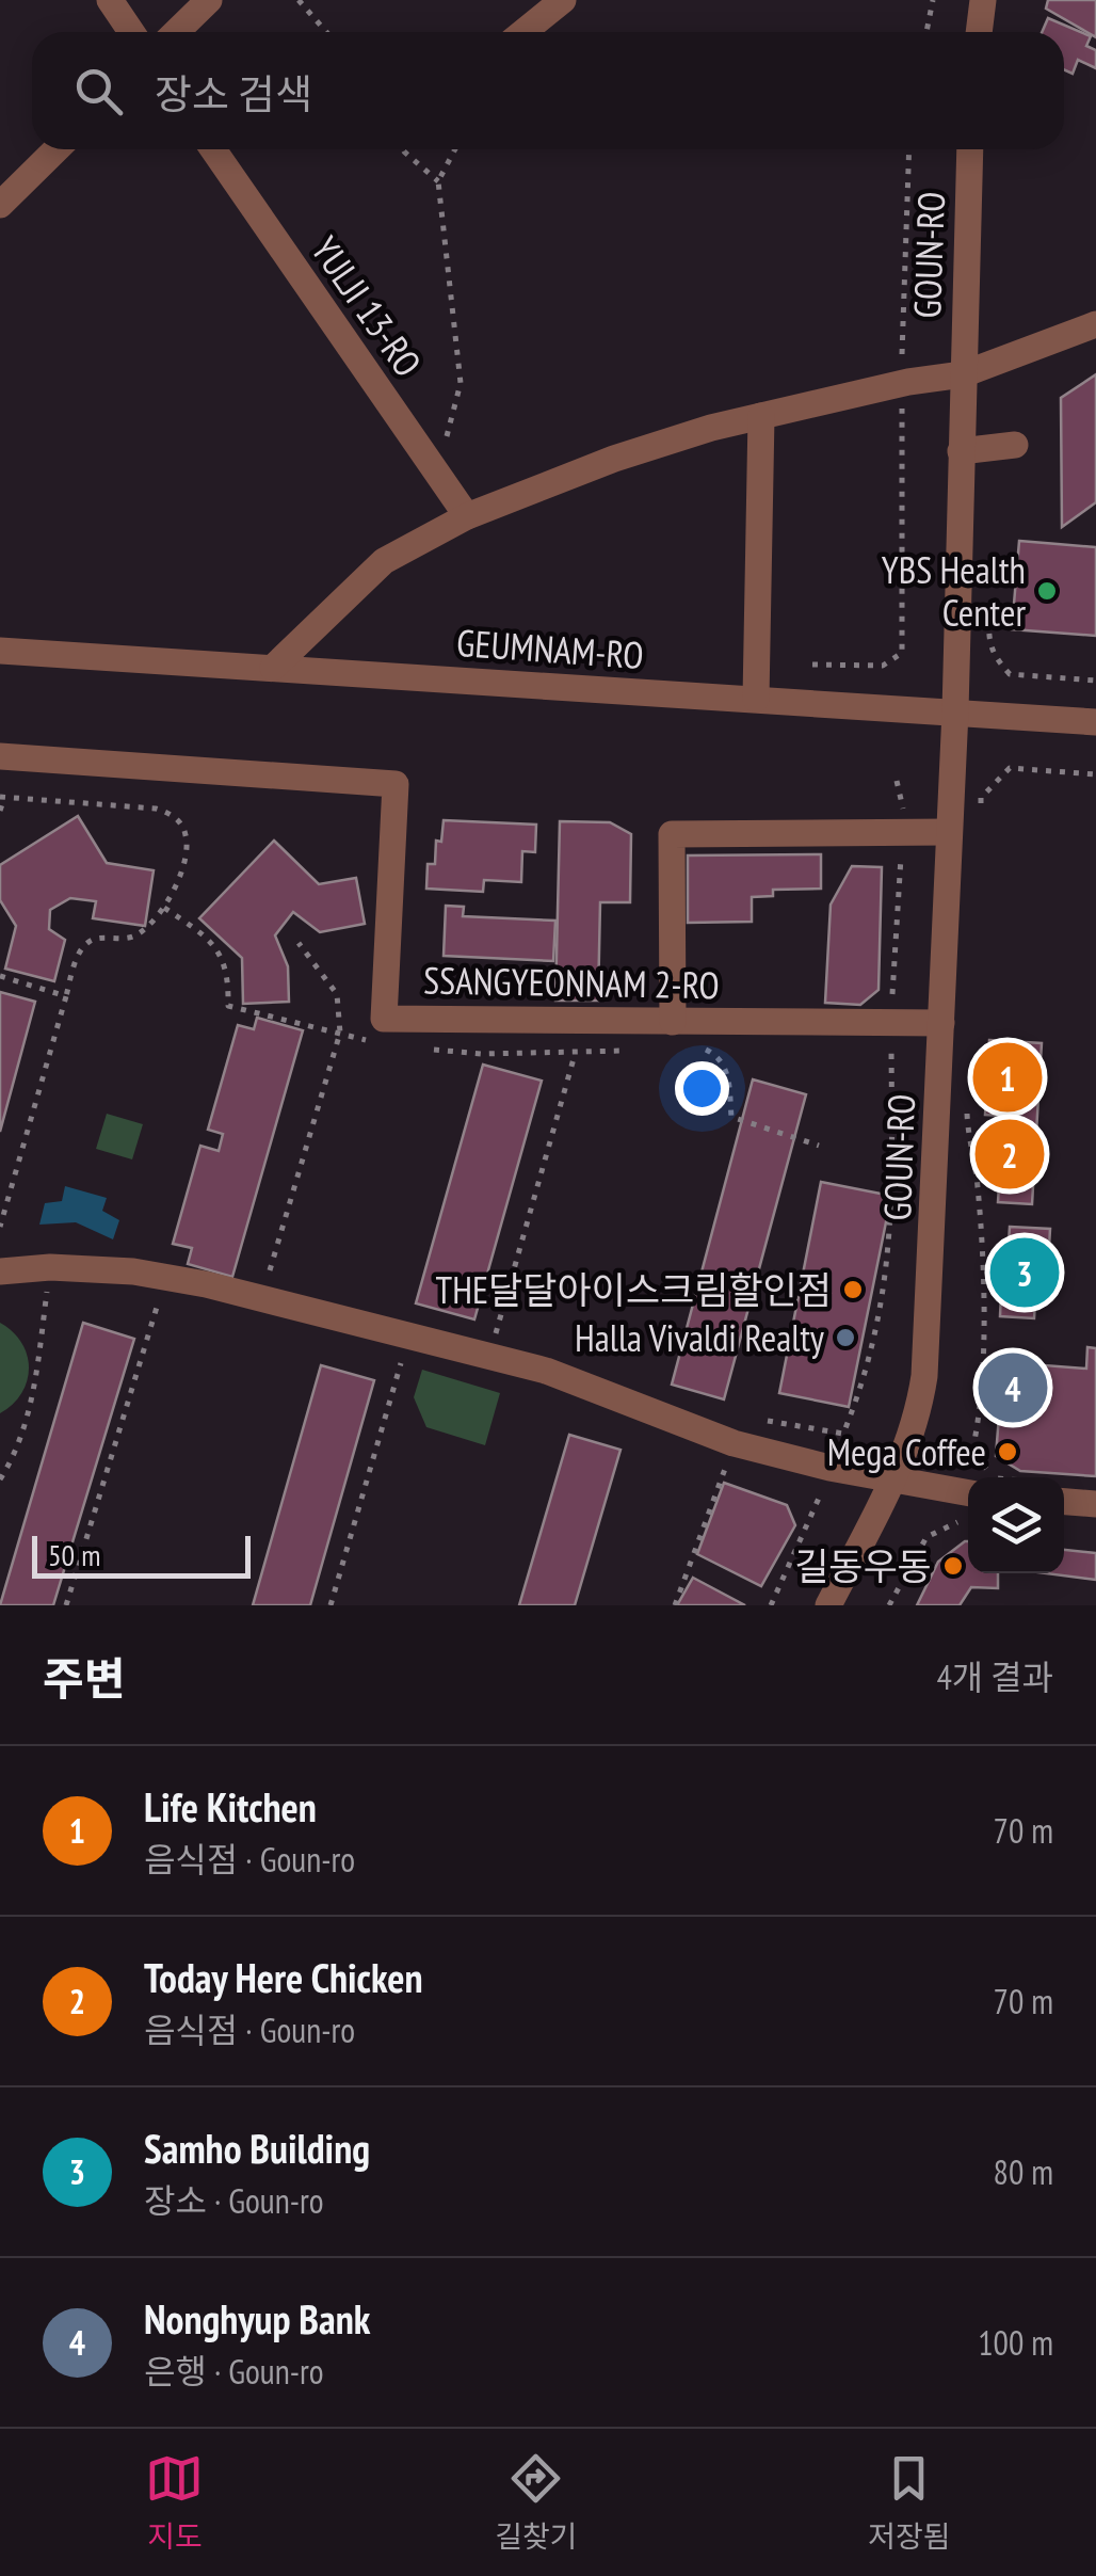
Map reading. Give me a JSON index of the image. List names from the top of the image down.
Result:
{
  "streets": {
    "street": [
      "GOUN-RO",
      "YULJI 13-RO",
      "GEUMNAM-RO",
      "SSANGYEONNAM 2-RO"
    ]
  },
  "crossings": [
    ["GOUN-RO", "GEUMNAM-RO"],
    ["GOUN-RO", "SSANGYEONNAM 2-RO"]
  ],
  "places": [
    "YBS Health Center",
    "THE달달아이스크림할인점",
    "Halla Vivaldi Realty",
    "Mega Coffee",
    "길동우동"
  ],
  "scale_bar": "50 m",
  "page": {
    "search": "장소 검색",
    "pins": [
      "1",
      "2",
      "3",
      "4"
    ],
    "scale": "50 m",
    "heading": ["주변", "4개 결과"],
    "list": [
      {
        "mark": "1",
        "name": "Life Kitchen",
        "note": "음식점 · Goun-ro",
        "value": "70 m"
      },
      {
        "mark": "2",
        "name": "Today Here Chicken",
        "note": "음식점 · Goun-ro",
        "value": "70 m"
      },
      {
        "mark": "3",
        "name": "Samho Building",
        "note": "장소 · Goun-ro",
        "value": "80 m"
      },
      {
        "mark": "4",
        "name": "Nonghyup Bank",
        "note": "은행 · Goun-ro",
        "value": "100 m"
      }
    ],
    "nav": ["지도", "길찾기", "저장됨"]
  }
}
